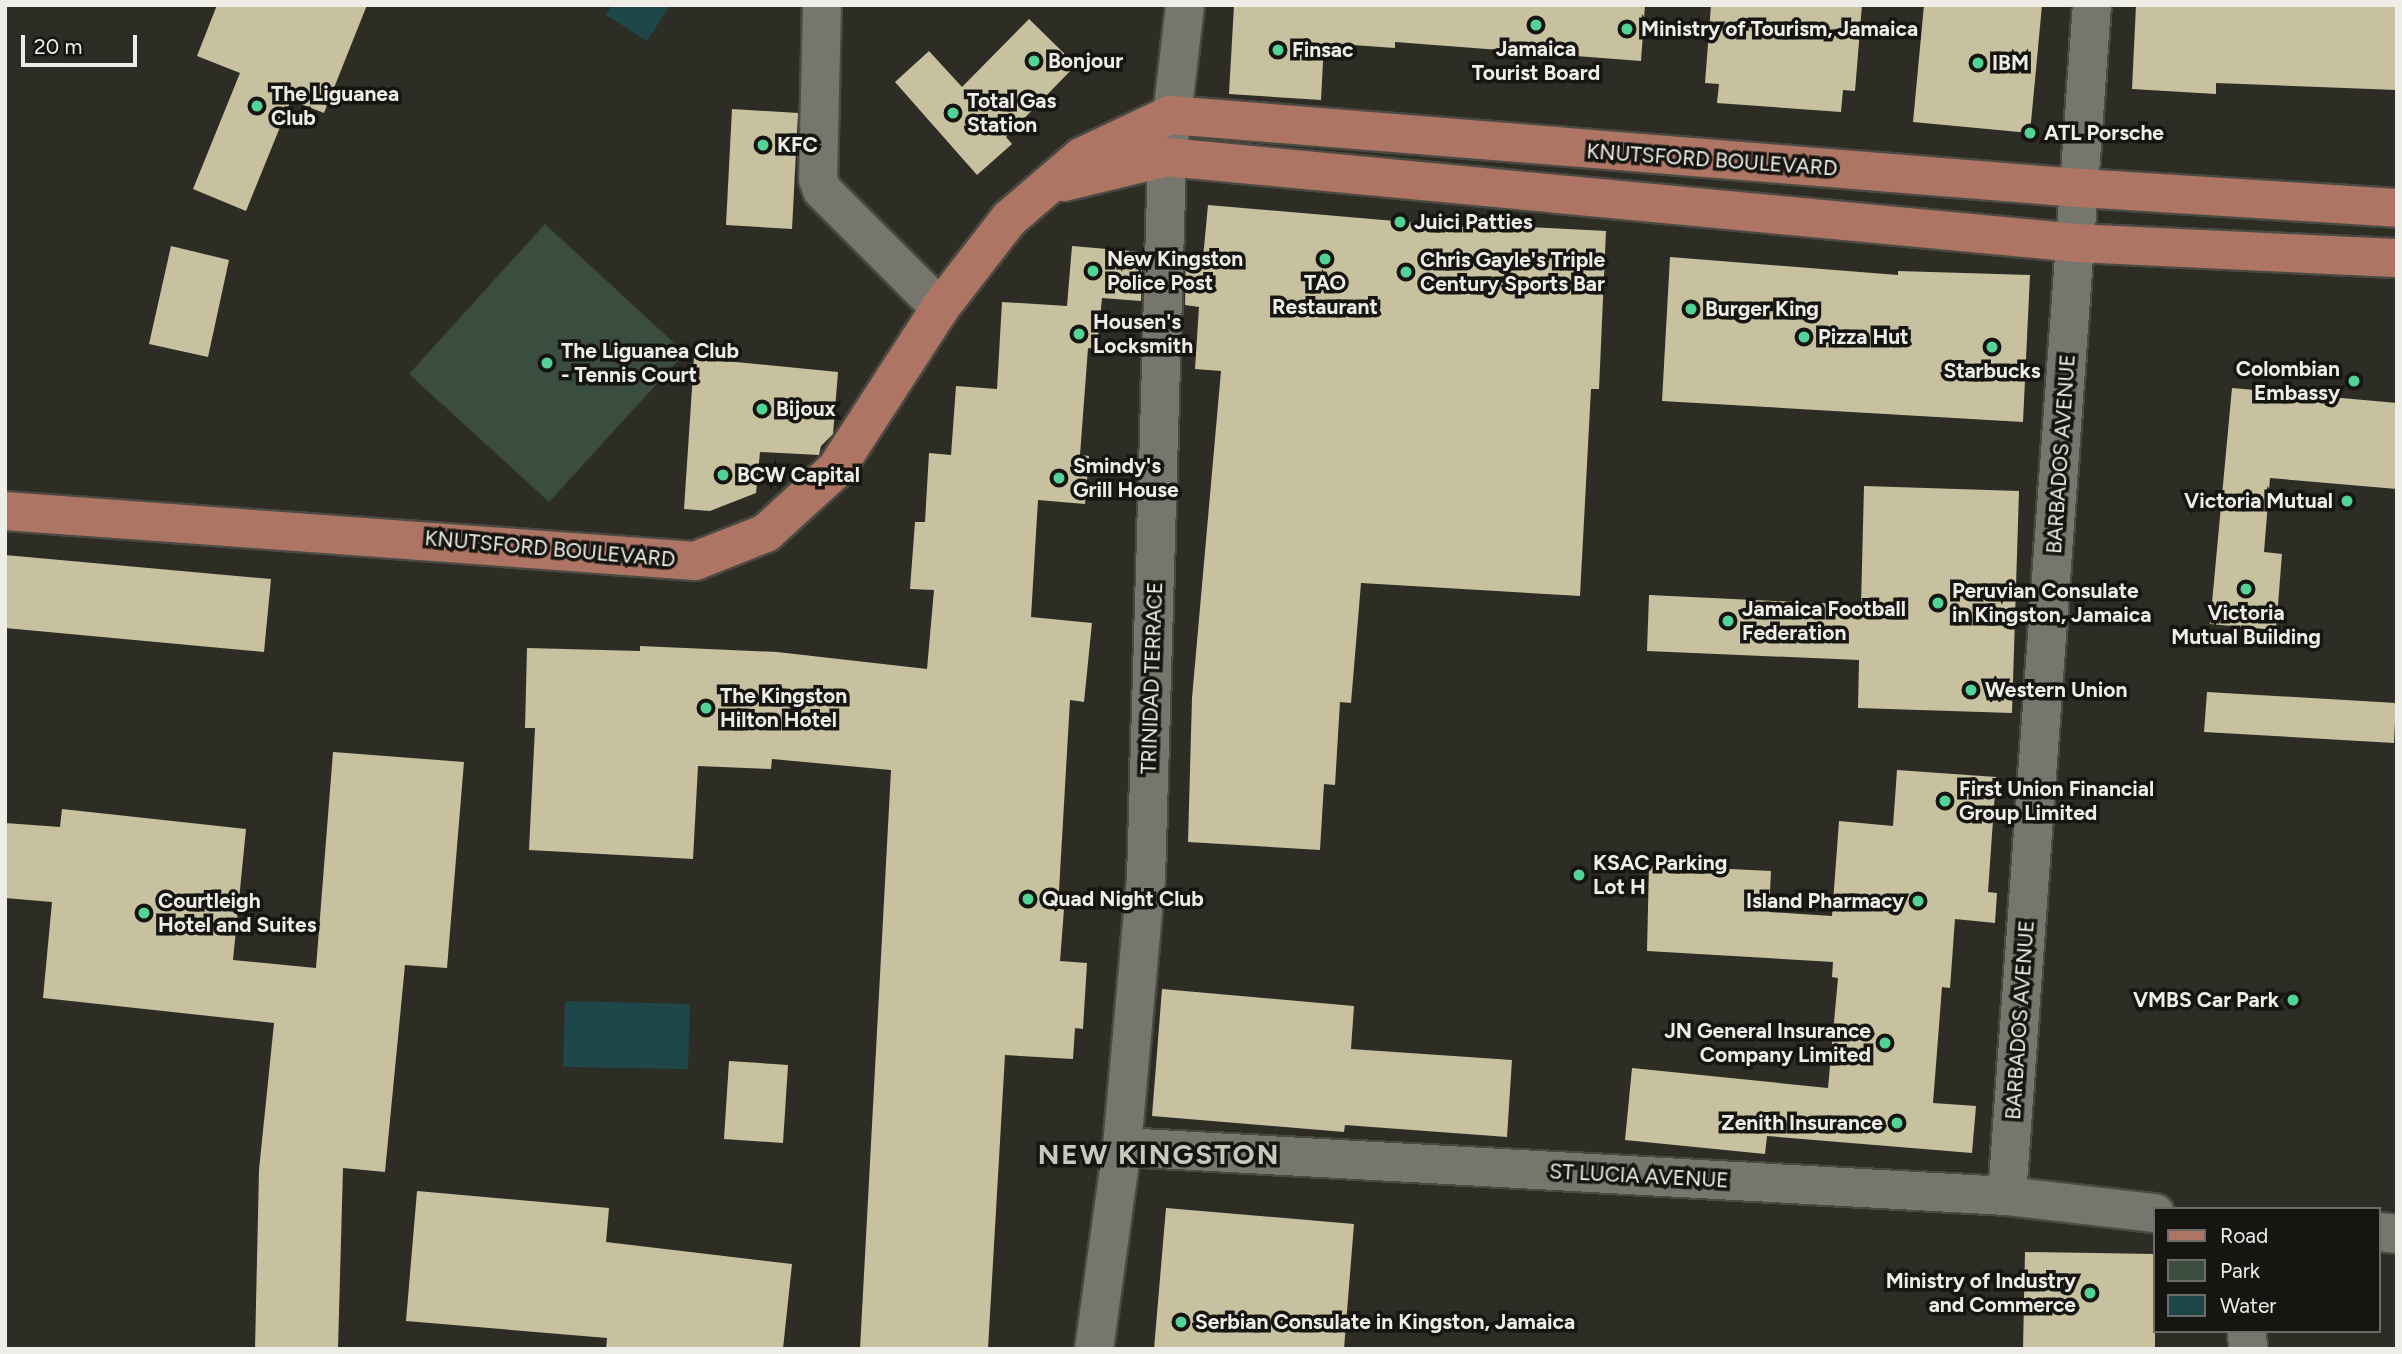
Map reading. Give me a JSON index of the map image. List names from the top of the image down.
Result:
{
  "streets": {
    "main road": ["KNUTSFORD BOULEVARD"],
    "street": ["BARBADOS AVENUE", "TRINIDAD TERRACE", "ST LUCIA AVENUE"]
  },
  "crossings": [
    ["KNUTSFORD BOULEVARD", "BARBADOS AVENUE"],
    ["KNUTSFORD BOULEVARD", "TRINIDAD TERRACE"],
    ["BARBADOS AVENUE", "ST LUCIA AVENUE"],
    ["TRINIDAD TERRACE", "ST LUCIA AVENUE"]
  ],
  "districts": ["NEW KINGSTON"],
  "places": [
    "Jamaica Tourist Board",
    "Ministry of Tourism, Jamaica",
    "Finsac",
    "Bonjour",
    "IBM",
    "The Liguanea Club",
    "Total Gas Station",
    "ATL Porsche",
    "KFC",
    "Juici Patties",
    "TAO Restaurant",
    "New Kingston Police Post",
    "Chris Gayle's Triple Century Sports Bar",
    "Burger King",
    "Housen's Locksmith",
    "Pizza Hut",
    "Starbucks",
    "The Liguanea Club - Tennis Court",
    "Colombian Embassy",
    "Bijoux",
    "BCW Capital",
    "Smindy's Grill House",
    "Victoria Mutual",
    "Victoria Mutual Building",
    "Peruvian Consulate in Kingston, Jamaica",
    "Jamaica Football Federation",
    "Western Union",
    "The Kingston Hilton Hotel",
    "First Union Financial Group Limited",
    "KSAC Parking Lot H",
    "Quad Night Club",
    "Island Pharmacy",
    "Courtleigh Hotel and Suites",
    "VMBS Car Park",
    "JN General Insurance Company Limited",
    "Zenith Insurance",
    "Ministry of Industry and Commerce",
    "Serbian Consulate in Kingston, Jamaica"
  ],
  "legend": ["Road", "Park", "Water"],
  "scale_bar": "20 m"
}
